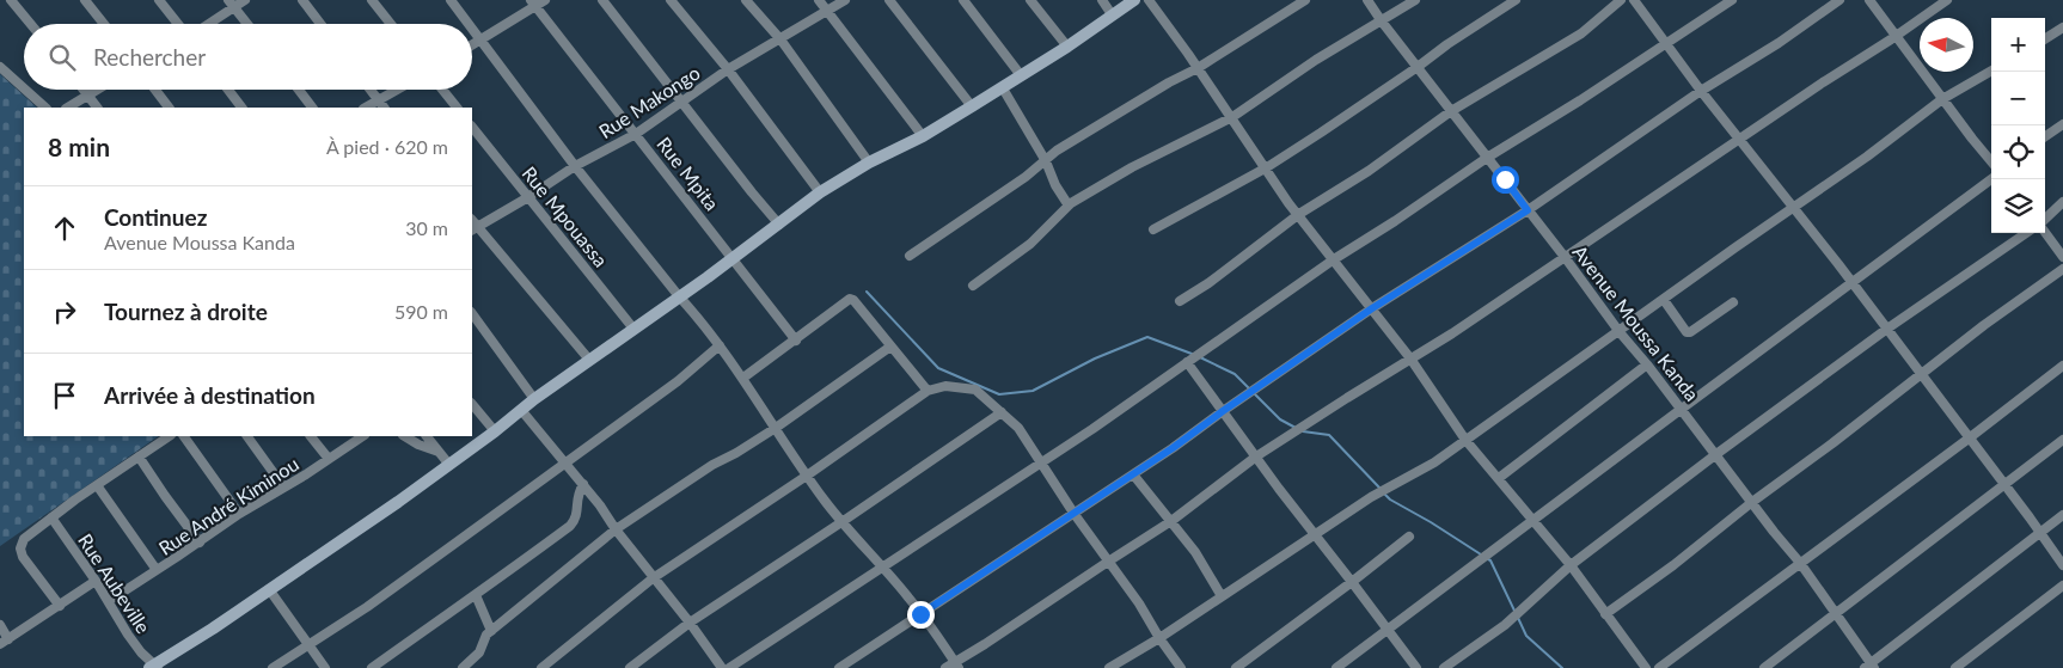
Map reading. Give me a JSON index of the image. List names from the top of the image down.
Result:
{
  "streets": {
    "street": [
      "Rue Makongo",
      "Rue Mpita",
      "Rue Mpouassa",
      "Avenue Moussa Kanda",
      "Rue André Kiminou",
      "Rue Aubeville"
    ]
  },
  "crossings": [
    ["Rue Makongo", "Rue Mpita"],
    ["Rue Makongo", "Rue Mpouassa"],
    ["Rue André Kiminou", "Rue Aubeville"]
  ],
  "north": "left",
  "page": {
    "map_buttons": ["+", "−"],
    "search": "Rechercher",
    "heading": ["8 min", "À pied · 620 m"],
    "list": [
      ["Continuez", "Avenue Moussa Kanda", "30 m"],
      ["Tournez à droite", "590 m"],
      "Arrivée à destination"
    ]
  }
}
